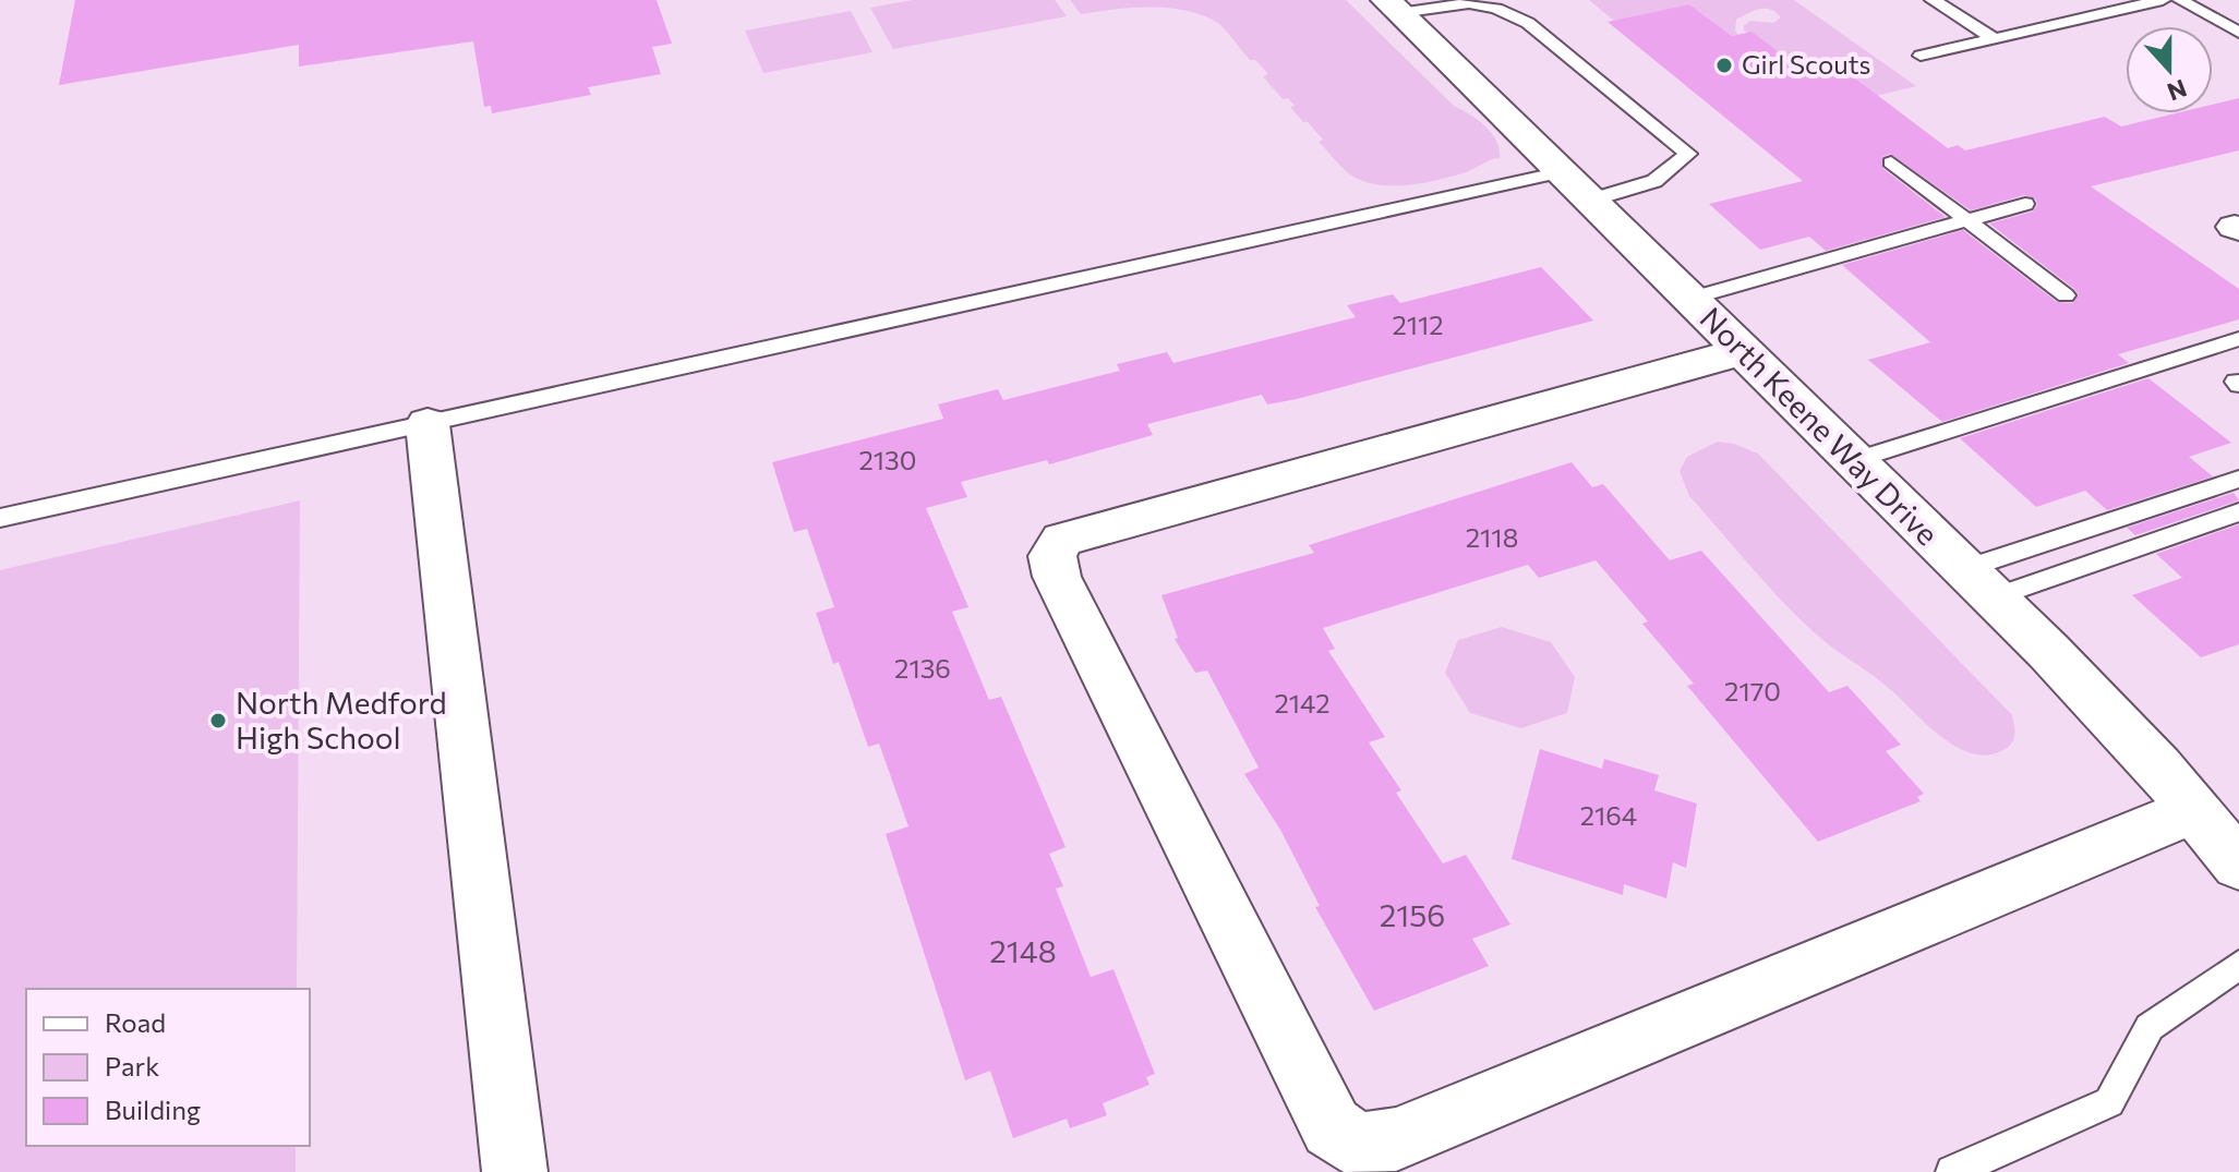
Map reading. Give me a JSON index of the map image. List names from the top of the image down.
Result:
{
  "streets": {
    "street": ["North Keene Way Drive"]
  },
  "places": ["Girl Scouts", "North Medford High School"],
  "house_numbers": [
    "2112",
    "2130",
    "2118",
    "2136",
    "2170",
    "2142",
    "2164",
    "2156",
    "2148"
  ],
  "legend": ["Road", "Park", "Building"],
  "north": "bottom"
}
